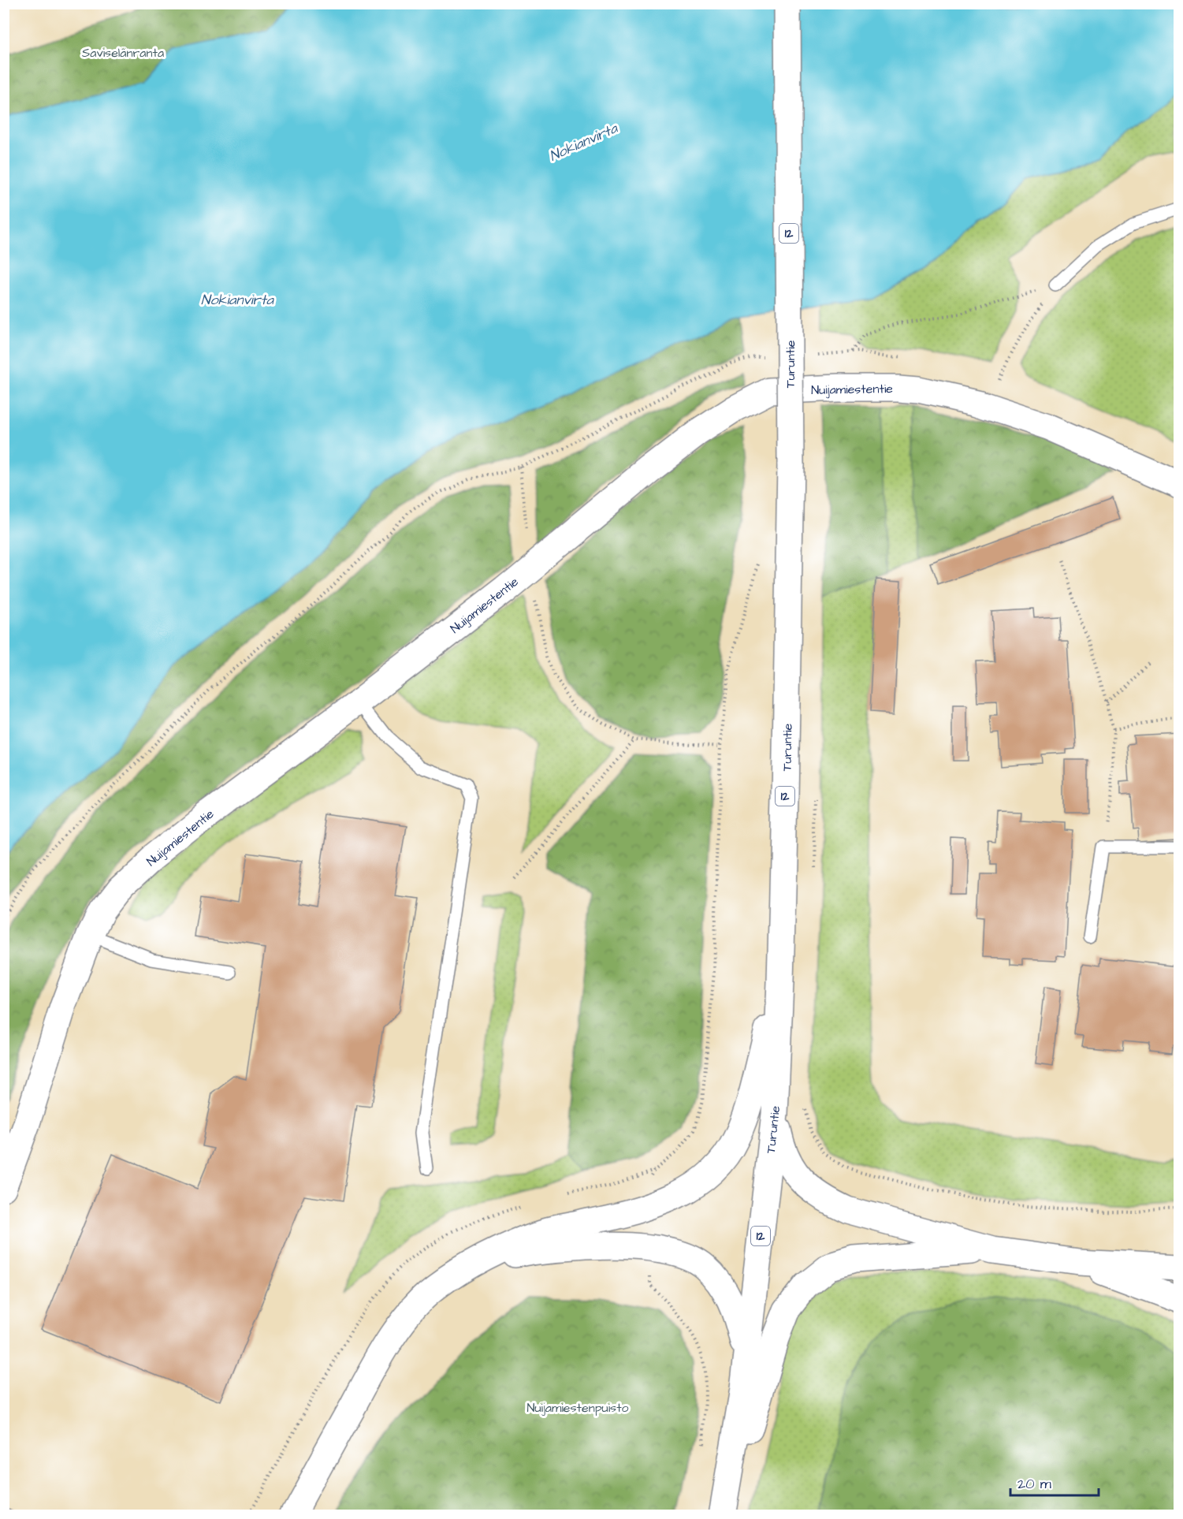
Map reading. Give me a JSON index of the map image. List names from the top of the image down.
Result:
{
  "streets": {
    "main road": ["12", "Turuntie", "Nuijamiestentie"]
  },
  "water": ["Nokianvirta"],
  "parks": ["Saviselänranta", "Nuijamiestenpuisto"],
  "scale_bar": "20 m"
}
